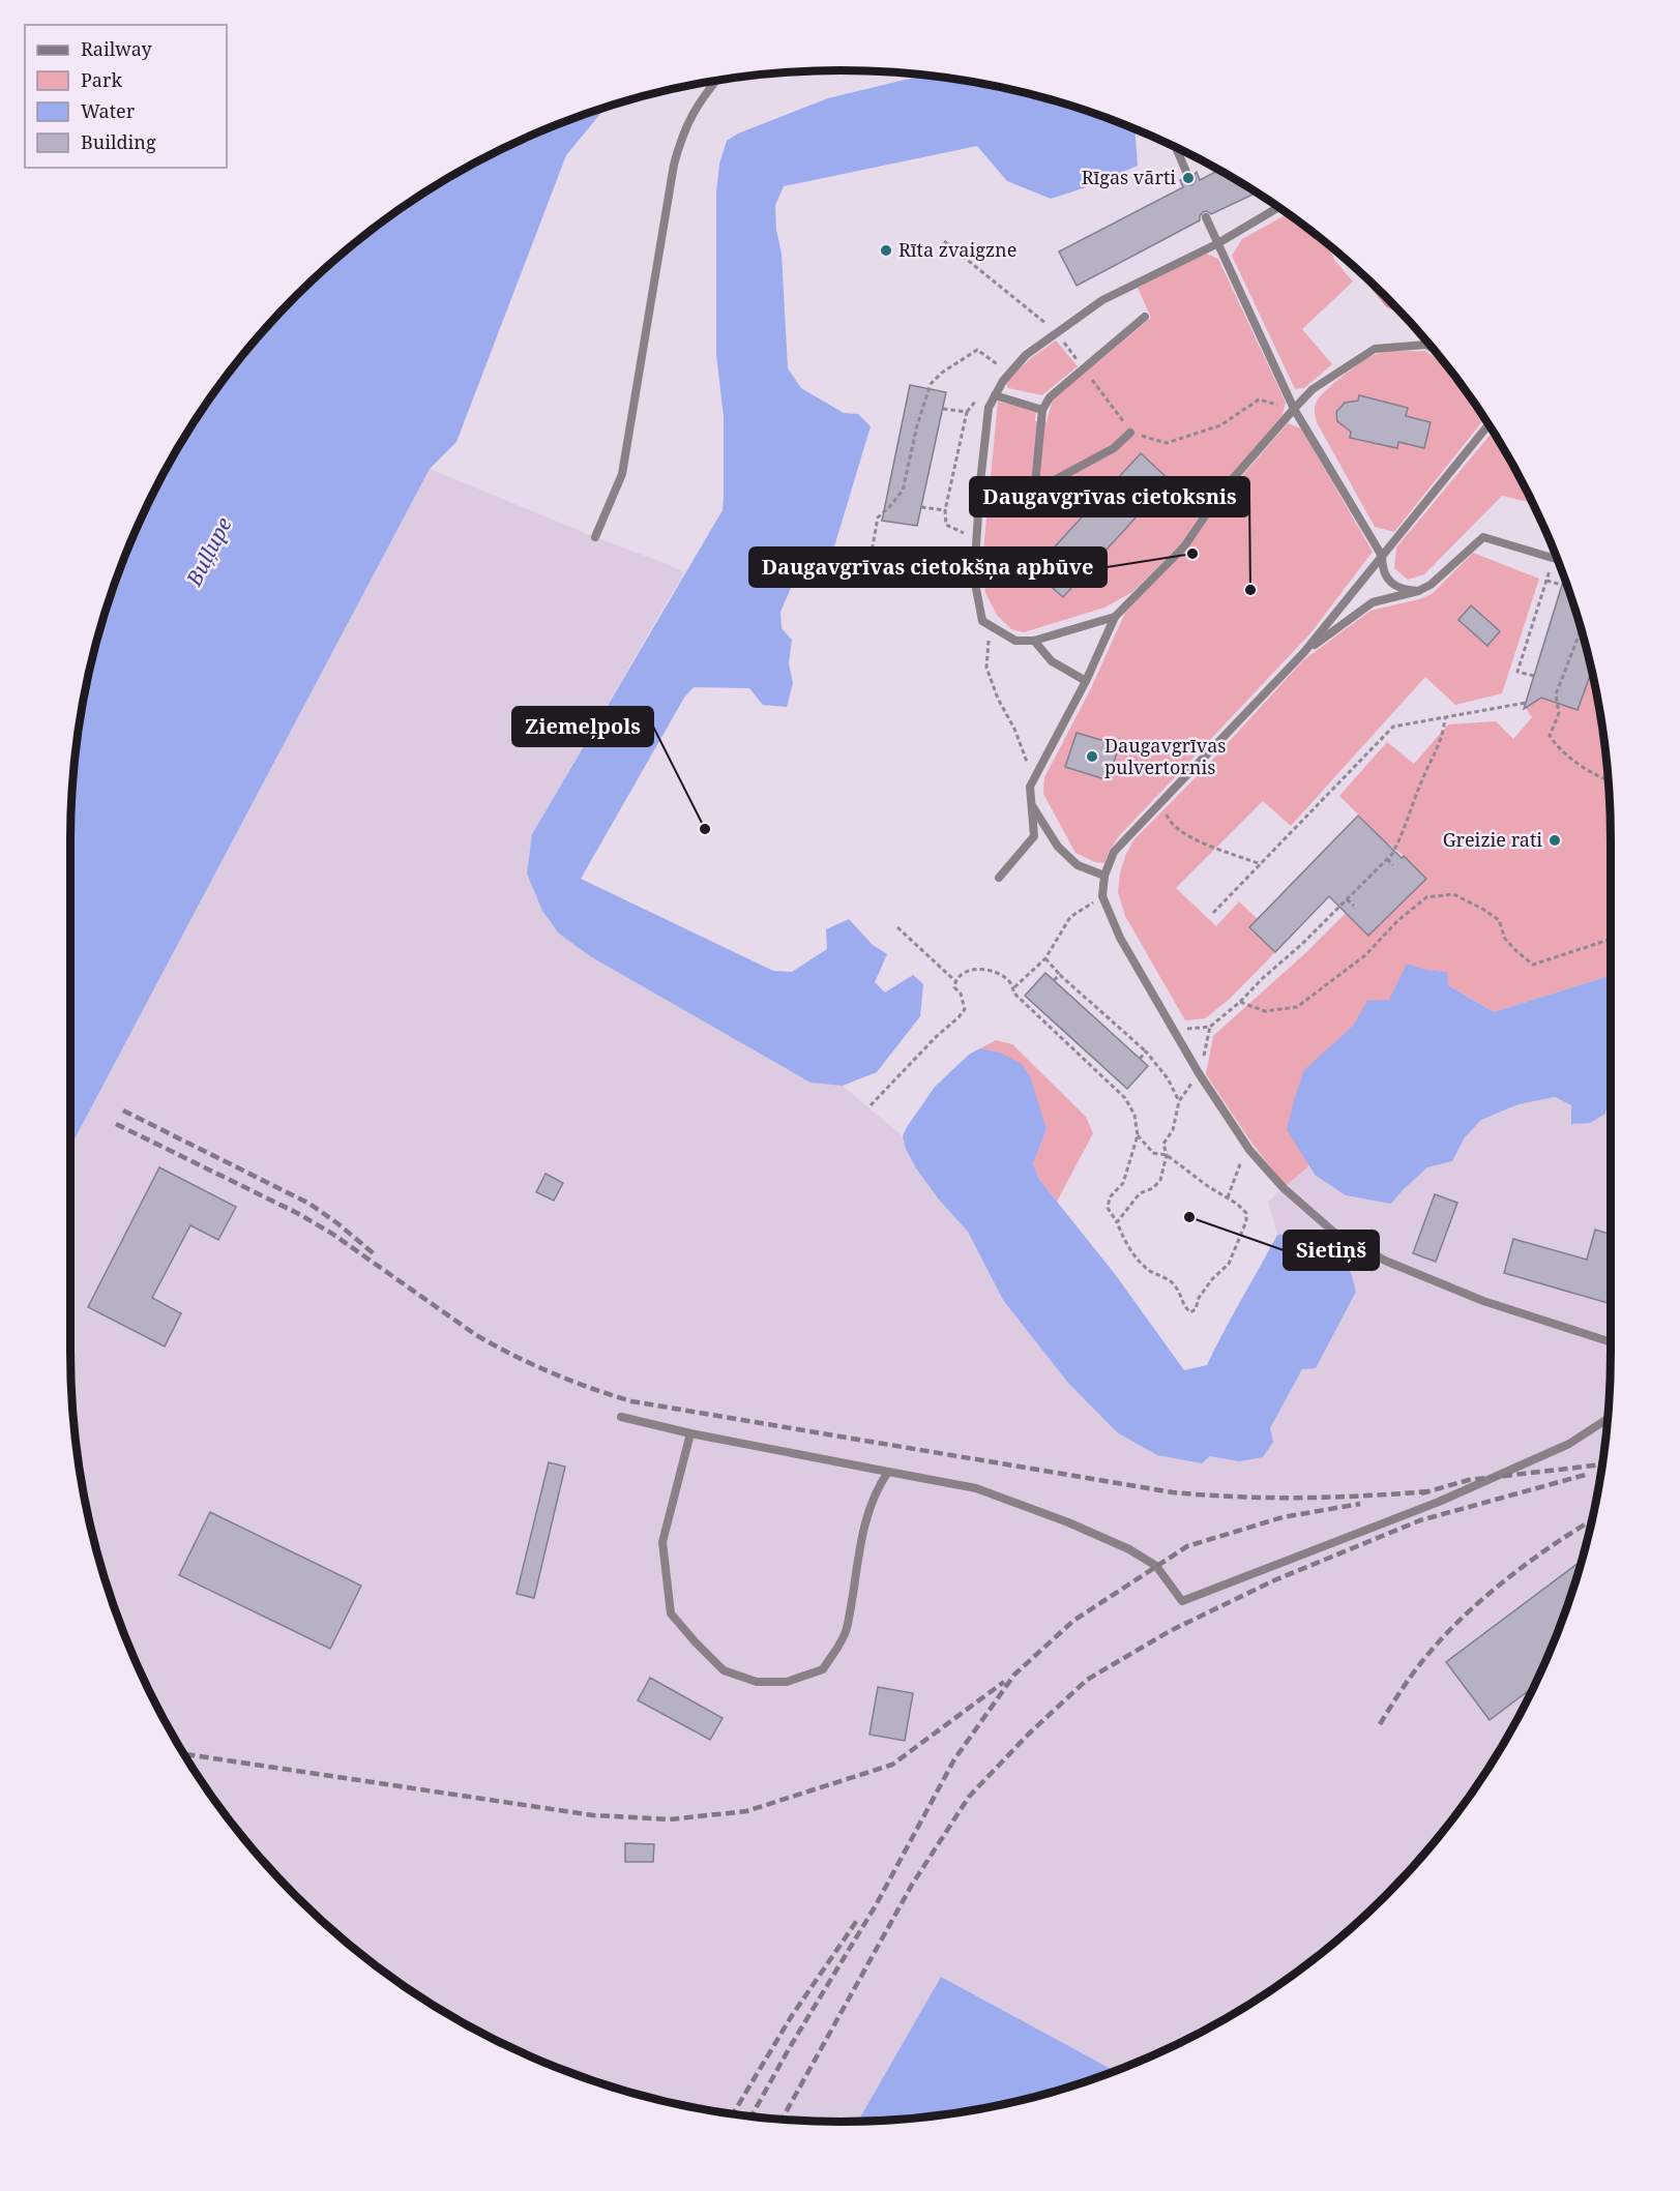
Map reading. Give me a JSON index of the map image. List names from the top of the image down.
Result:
{
  "water": ["Buļļupe"],
  "places": [
    "Rīgas vārti",
    "Rīta zvaigzne",
    "Daugavgrīvas cietokšņa apbūve",
    "Daugavgrīvas cietoksnis",
    "Daugavgrīvas pulvertornis",
    "Ziemeļpols",
    "Greizie rati",
    "Sietiņš"
  ],
  "legend": [
    "Railway",
    "Park",
    "Water",
    "Building"
  ]
}
